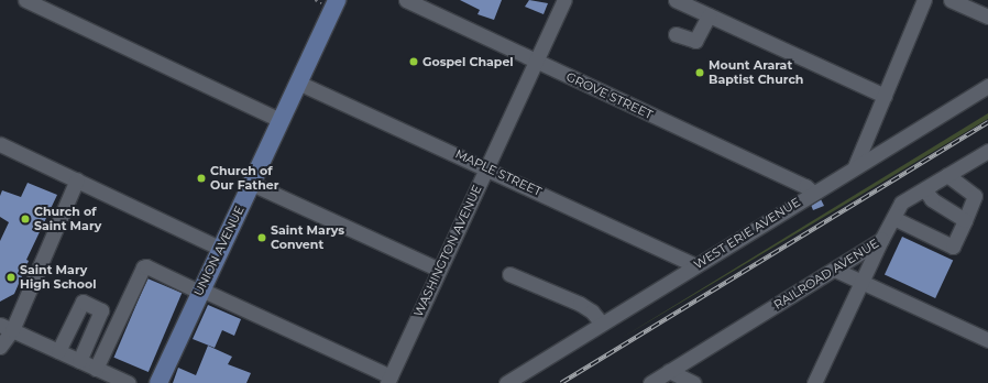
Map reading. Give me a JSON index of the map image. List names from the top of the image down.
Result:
{
  "streets": {
    "main road": ["UNION AVENUE"],
    "street": [
      "GROVE STREET",
      "MAPLE STREET",
      "WEST ERIE AVENUE",
      "WASHINGTON AVENUE",
      "RAILROAD AVENUE"
    ]
  },
  "crossings": [
    ["GROVE STREET", "WEST ERIE AVENUE"],
    ["GROVE STREET", "WASHINGTON AVENUE"],
    ["MAPLE STREET", "WEST ERIE AVENUE"],
    ["MAPLE STREET", "UNION AVENUE"],
    ["MAPLE STREET", "WASHINGTON AVENUE"]
  ],
  "places": [
    "Gospel Chapel",
    "Mount Ararat Baptist Church",
    "Church of Our Father",
    "Church of Saint Mary",
    "Saint Marys Convent",
    "Saint Mary High School"
  ]
}
